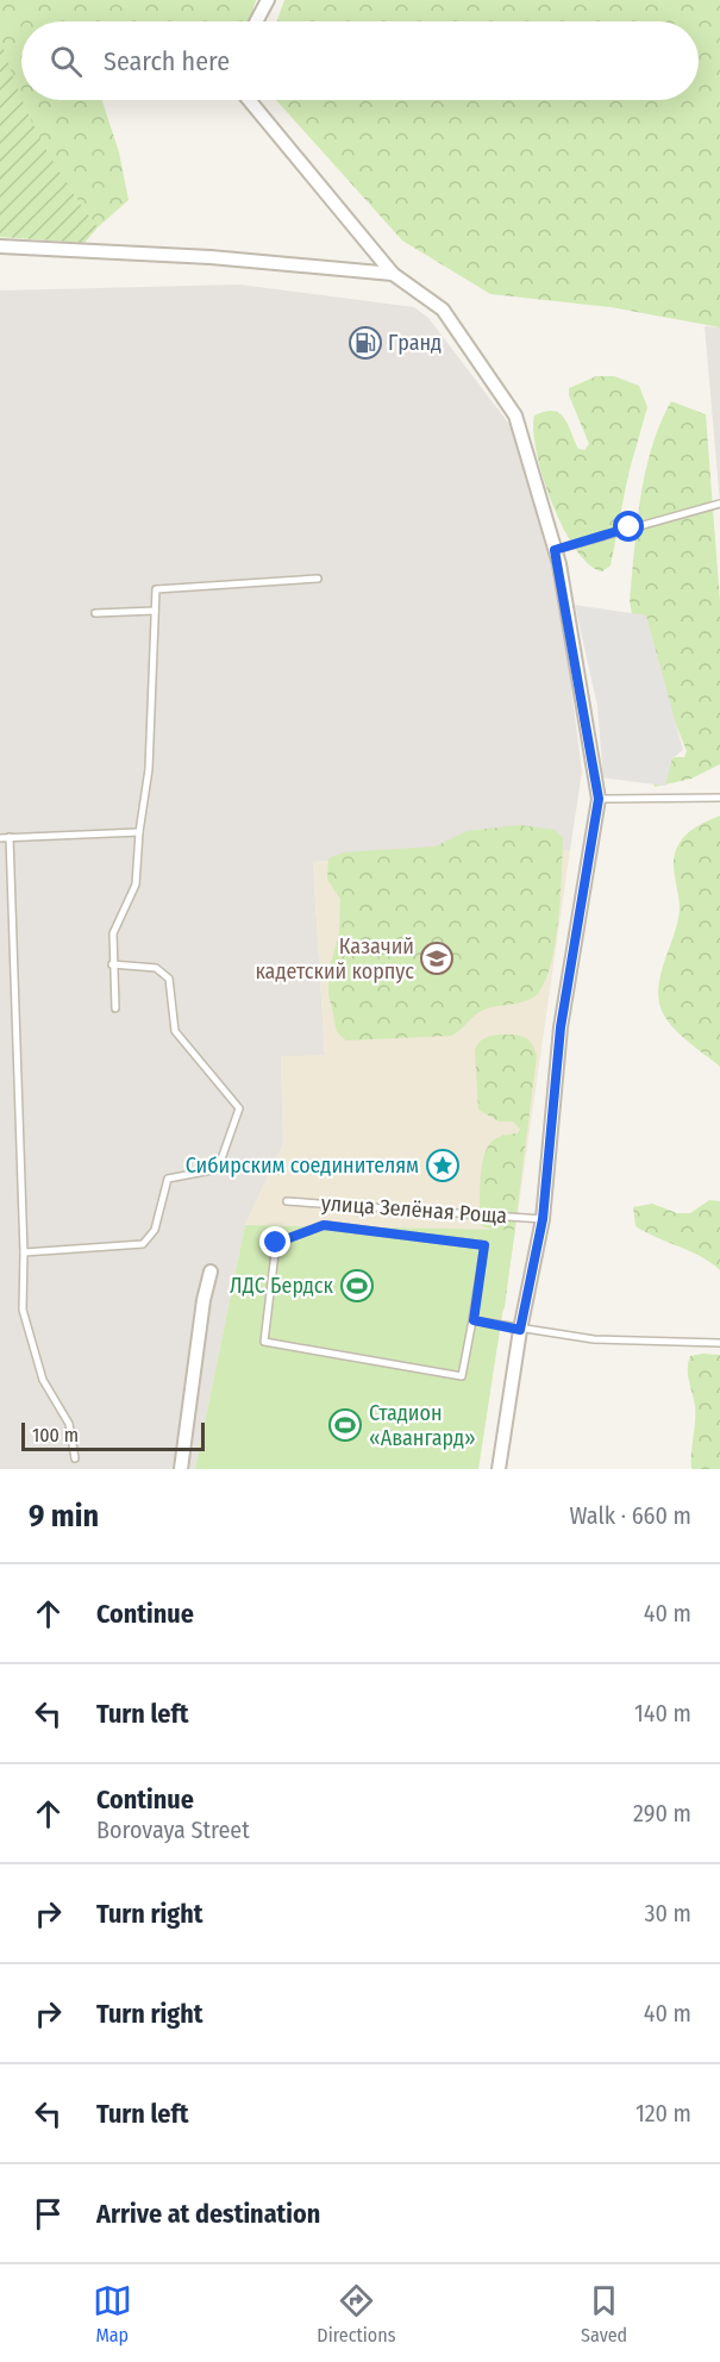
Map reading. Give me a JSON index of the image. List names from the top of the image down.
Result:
{
  "streets": {
    "lane": ["улица Зелёная Роща"]
  },
  "places": {
    "fuel station": ["Гранд"],
    "school or university": ["Казачий кадетский корпус"],
    "place": ["Сибирским соединителям"],
    "sports": ["ЛДС Бердск", "Стадион «Авангард»"]
  },
  "scale_bar": "100 m",
  "page": {
    "search": "Search here",
    "scale": "100 m",
    "heading": ["9 min", "Walk · 660 m"],
    "list": [
      ["Continue", "40 m"],
      ["Turn left", "140 m"],
      ["Continue", "Borovaya Street", "290 m"],
      ["Turn right", "30 m"],
      ["Turn right", "40 m"],
      ["Turn left", "120 m"],
      "Arrive at destination"
    ],
    "nav": ["Map", "Directions", "Saved"]
  }
}
